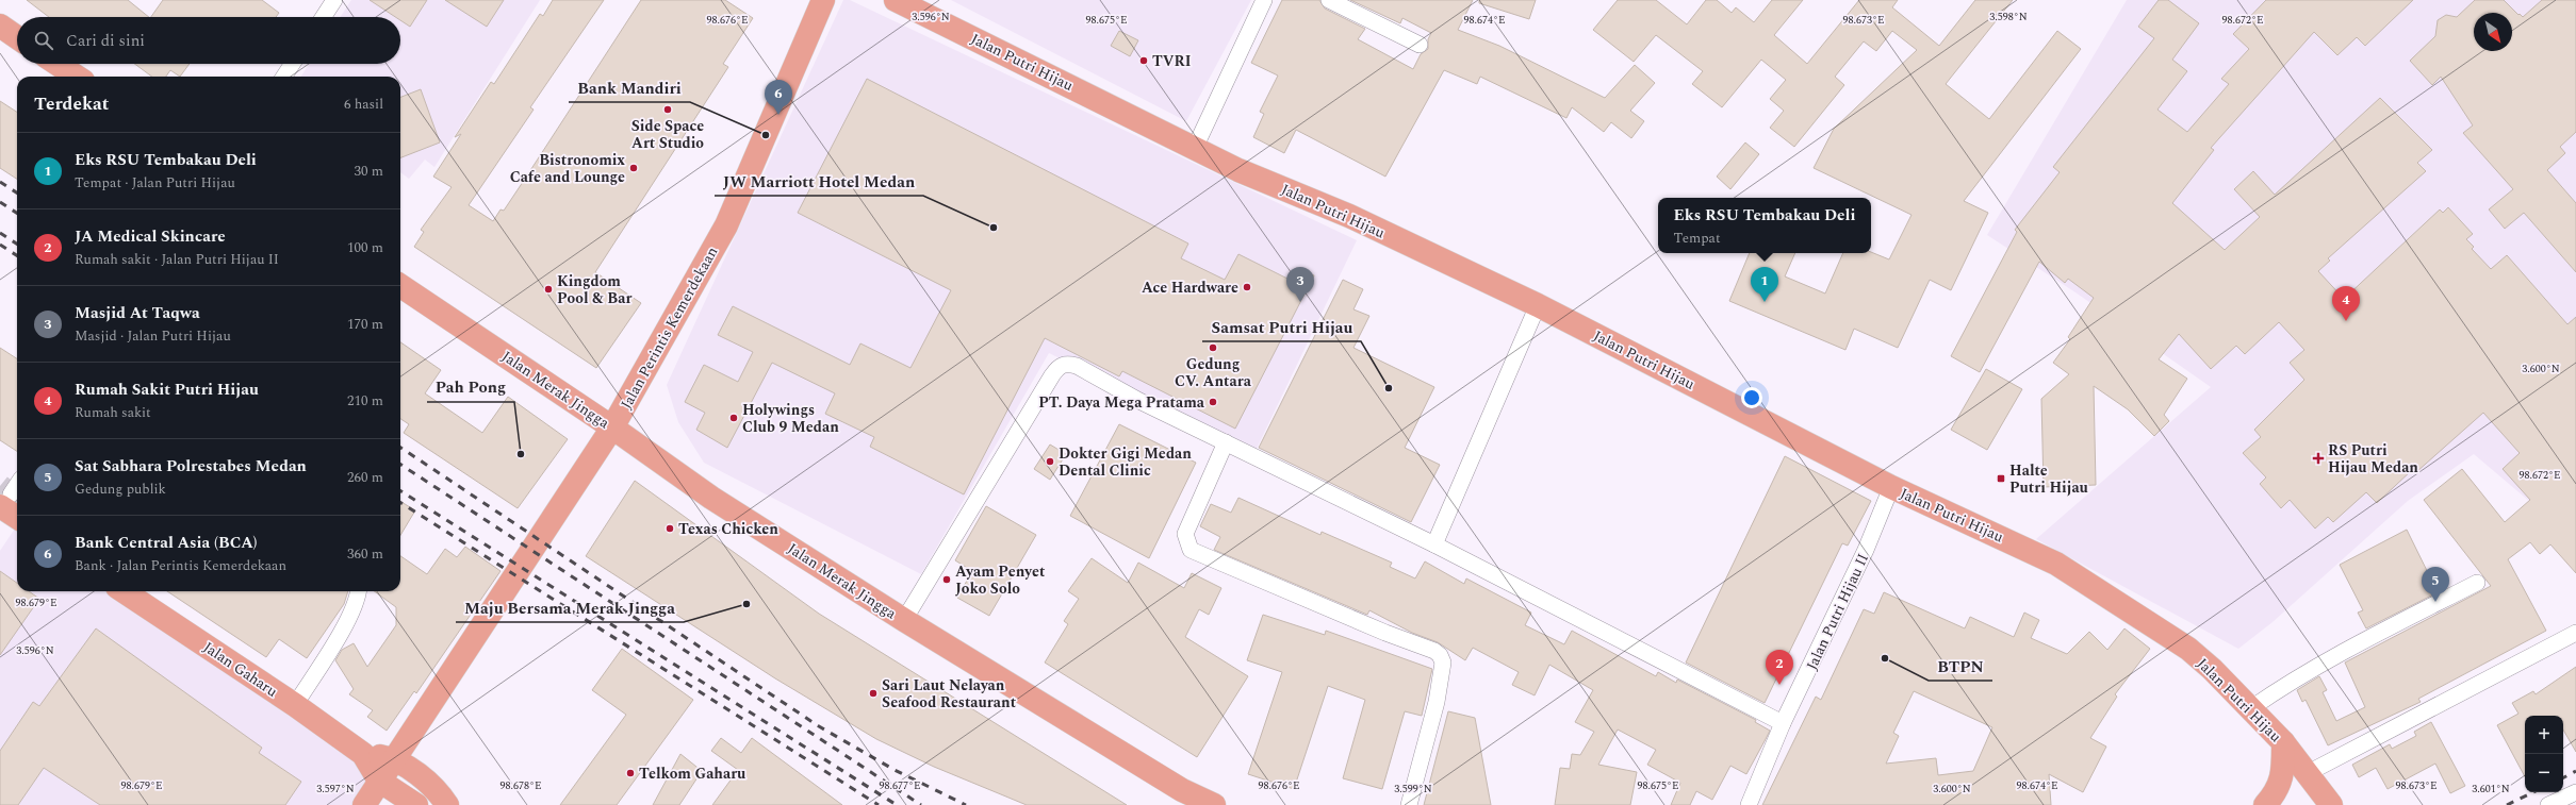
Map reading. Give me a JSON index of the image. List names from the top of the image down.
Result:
{
  "streets": {
    "main road": [
      "Jalan Putri Hijau",
      "Jalan Perintis Kemerdekaan",
      "Jalan Merak Jingga",
      "Jalan Gaharu"
    ],
    "street": ["Jalan Putri Hijau II"]
  },
  "crossings": [
    ["Jalan Putri Hijau", "Jalan Putri Hijau II"],
    ["Jalan Perintis Kemerdekaan", "Jalan Merak Jingga"],
    ["Jalan Perintis Kemerdekaan", "Jalan Gaharu"]
  ],
  "places": {
    "other": [
      "TVRI",
      "Side Space Art Studio",
      "Bank Mandiri",
      "Bistronomix Cafe and Lounge",
      "JW Marriott Hotel Medan",
      "Ace Hardware",
      "Kingdom Pool & Bar",
      "Gedung CV. Antara",
      "Samsat Putri Hijau",
      "PT. Daya Mega Pratama",
      "Holywings Club 9 Medan",
      "Pah Pong",
      "Dokter Gigi Medan Dental Clinic",
      "Texas Chicken",
      "Ayam Penyet Joko Solo",
      "Maju Bersama Merak Jingga",
      "BTPN",
      "Sari Laut Nelayan Seafood Restaurant",
      "Telkom Gaharu"
    ],
    "health": ["RS Putri Hijau Medan"],
    "transit": ["Halte Putri Hijau"]
  },
  "north": "bottom right",
  "page": {
    "search": "Cari di sini",
    "heading": ["Terdekat", "6 hasil"],
    "pins": [
      "6",
      "1",
      "3",
      "4",
      "5",
      "2"
    ],
    "list": [
      {
        "mark": "1",
        "name": "Eks RSU Tembakau Deli",
        "note": "Tempat · Jalan Putri Hijau",
        "value": "30 m"
      },
      {
        "mark": "2",
        "name": "JA Medical Skincare",
        "note": "Rumah sakit · Jalan Putri Hijau II",
        "value": "100 m"
      },
      {
        "mark": "3",
        "name": "Masjid At Taqwa",
        "note": "Masjid · Jalan Putri Hijau",
        "value": "170 m"
      },
      {
        "mark": "4",
        "name": "Rumah Sakit Putri Hijau",
        "note": "Rumah sakit",
        "value": "210 m"
      },
      {
        "mark": "5",
        "name": "Sat Sabhara Polrestabes Medan",
        "note": "Gedung publik",
        "value": "260 m"
      },
      {
        "mark": "6",
        "name": "Bank Central Asia (BCA)",
        "note": "Bank · Jalan Perintis Kemerdekaan",
        "value": "360 m"
      }
    ],
    "popup": ["Eks RSU Tembakau Deli", "Tempat"],
    "map_buttons": ["+", "−"]
  },
  "coordinates": [
    "3.596°N",
    "3.598°N",
    "98.676°E",
    "98.675°E",
    "98.674°E",
    "98.673°E",
    "98.672°E",
    "3.600°N",
    "98.679°E",
    "98.678°E",
    "98.677°E",
    "3.597°N",
    "3.599°N",
    "3.601°N"
  ]
}
